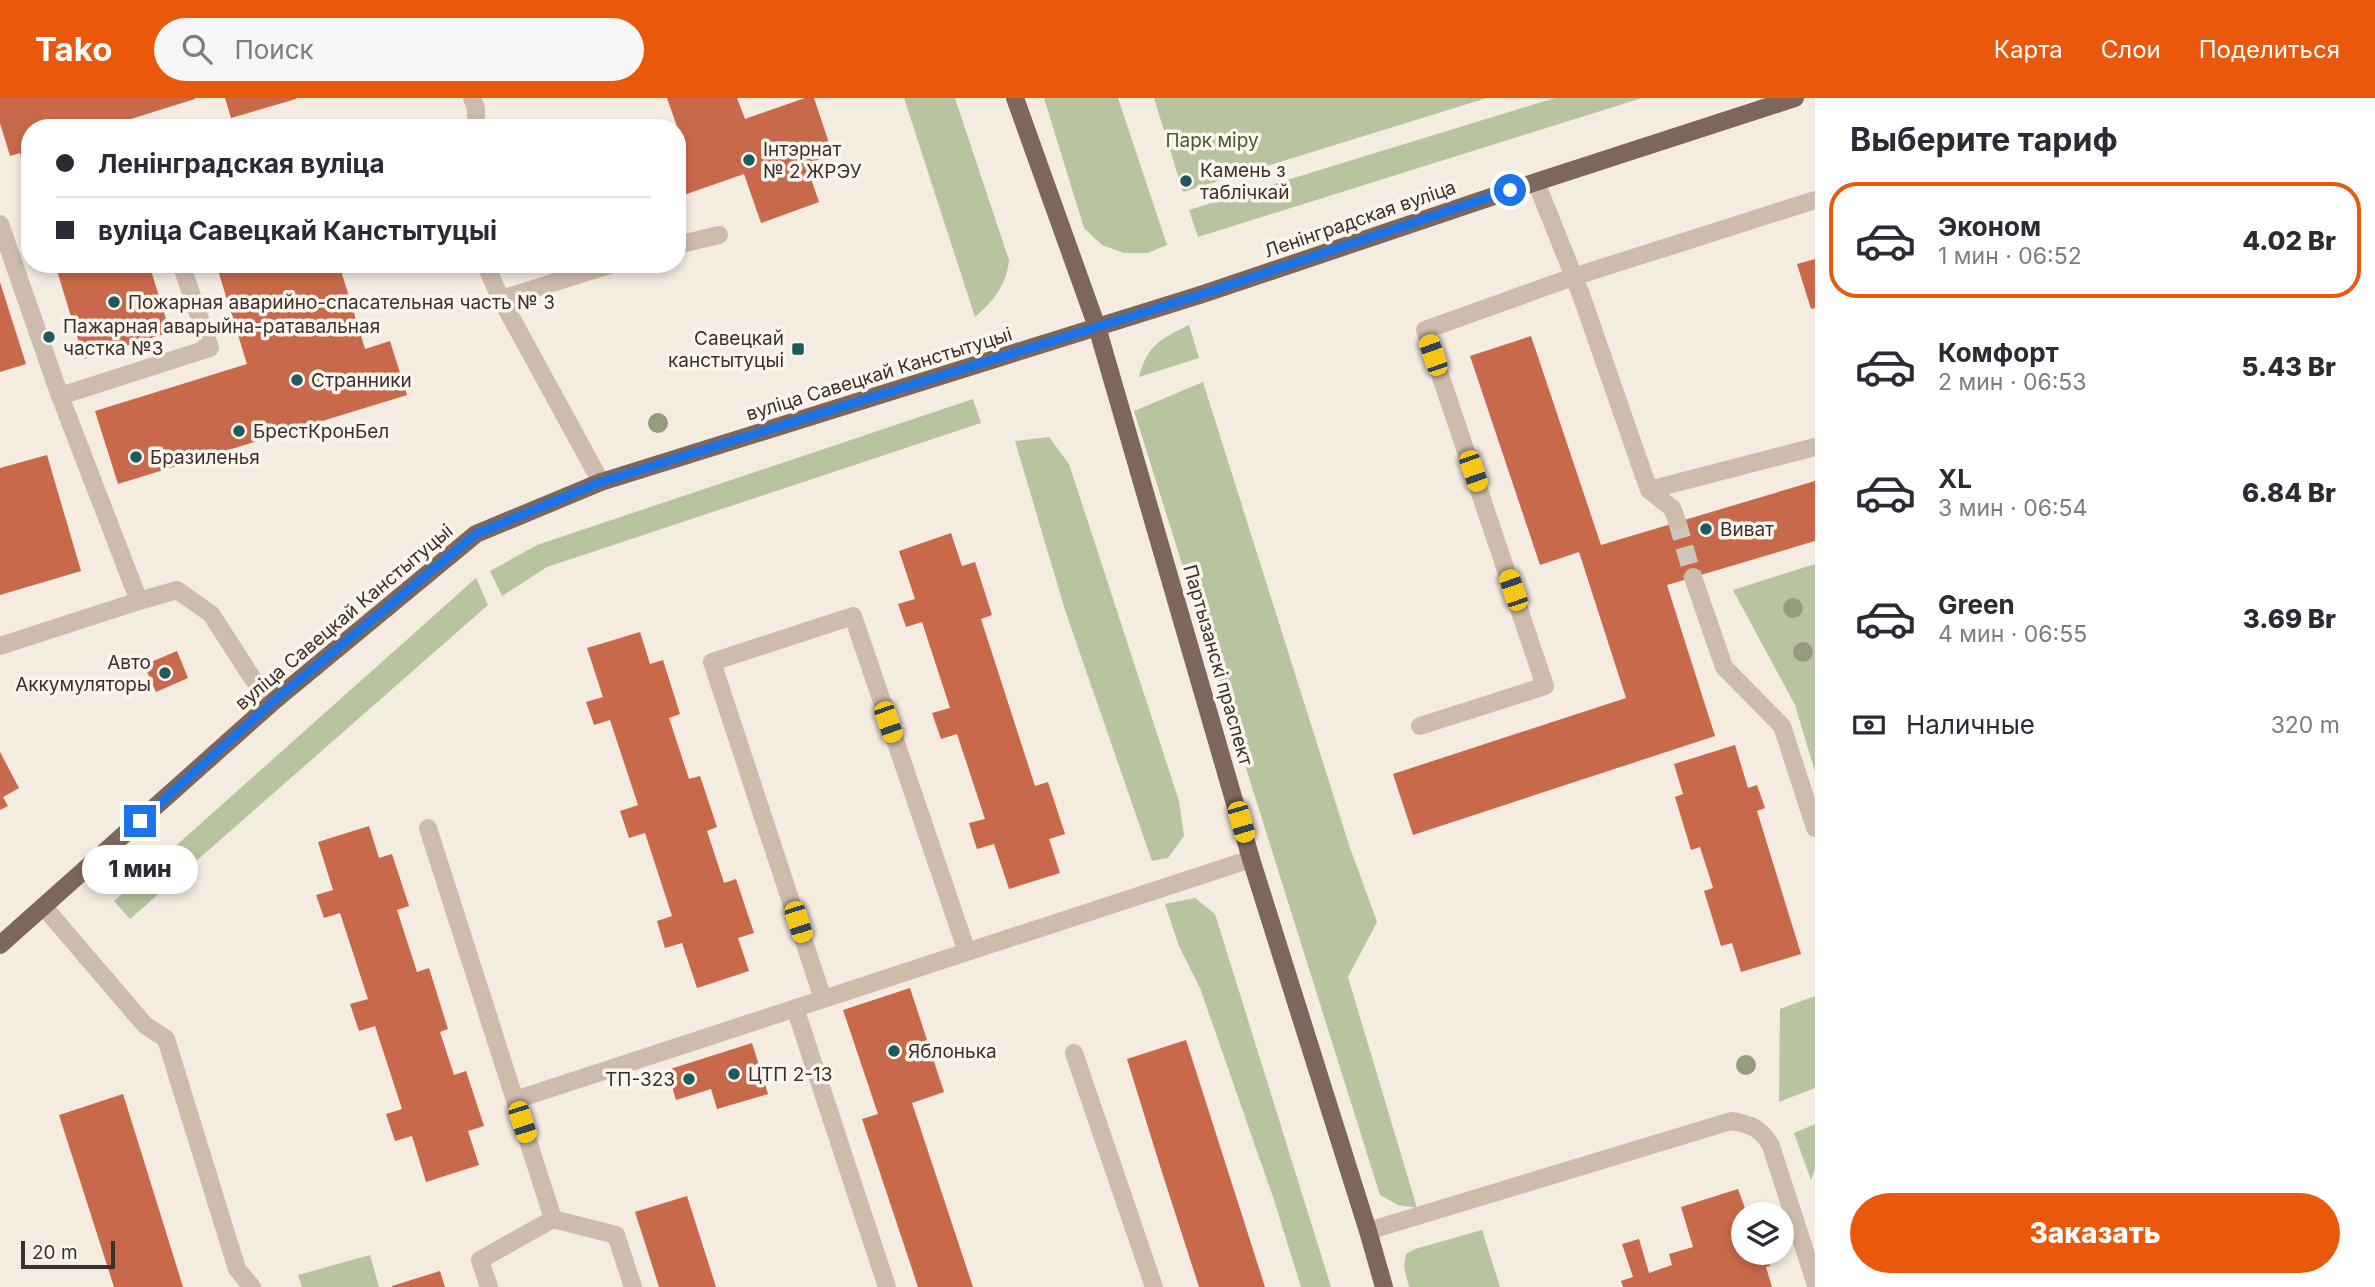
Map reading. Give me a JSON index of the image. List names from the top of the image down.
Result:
{
  "streets": {
    "main road": ["Ленінградская вуліца", "вуліца Савецкай Канстытуцыі", "Партызанскі праспект"]
  },
  "crossings": [
    ["Ленінградская вуліца", "вуліца Савецкай Канстытуцыі"],
    ["Ленінградская вуліца", "Партызанскі праспект"],
    ["вуліца Савецкай Канстытуцыі", "Партызанскі праспект"]
  ],
  "parks": ["Парк міру"],
  "places": {
    "other": [
      "Інтэрнат № 2 ЖРЭУ",
      "Камень з таблічкай",
      "Пожарная аварийно-спасательная часть № 3",
      "Пажарная аварыйна-ратавальная частка №3",
      "Странники",
      "БрестКронБел",
      "Бразиленья",
      "Виват",
      "Авто Аккумуляторы",
      "Яблонька",
      "ЦТП 2-13",
      "ТП-323"
    ],
    "transit": ["Савецкай канстытуцыі"]
  },
  "scale_bar": "20 m",
  "page": {
    "header": "Tako",
    "search": "Поиск",
    "nav": ["Карта", "Слои", "Поделиться"],
    "heading": "Выберите тариф",
    "banner": ["Ленінградская вуліца", "вуліца Савецкай Канстытуцыі"],
    "list": [
      {
        "name": "Эконом",
        "note": "1 мин · 06:52",
        "value": "4.02 Br"
      },
      {
        "name": "Комфорт",
        "note": "2 мин · 06:53",
        "value": "5.43 Br"
      },
      {
        "name": "XL",
        "note": "3 мин · 06:54",
        "value": "6.84 Br"
      },
      {
        "name": "Green",
        "note": "4 мин · 06:55",
        "value": "3.69 Br"
      }
    ],
    "pay": ["Наличные", "320 m"],
    "bubble": "1 мин",
    "buttons": "Заказать",
    "scale": "20 m"
  }
}
